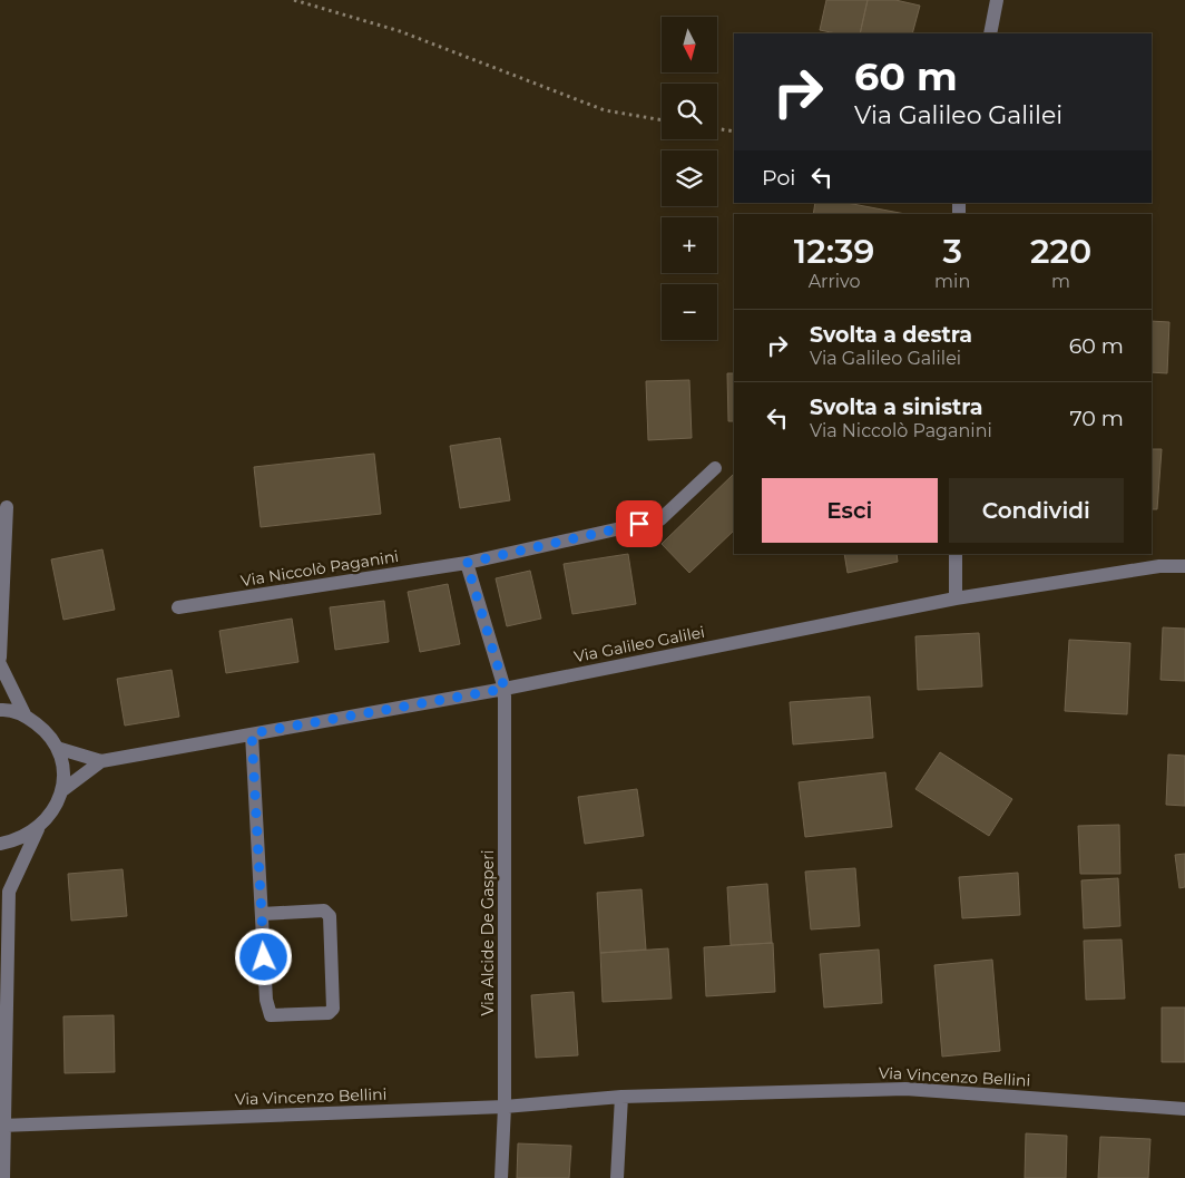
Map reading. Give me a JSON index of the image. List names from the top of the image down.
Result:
{
  "streets": {
    "street": [
      "Via Niccolò Paganini",
      "Via Galileo Galilei",
      "Via Alcide De Gasperi",
      "Via Vincenzo Bellini"
    ]
  },
  "crossings": [
    ["Via Galileo Galilei", "Via Alcide De Gasperi"],
    ["Via Galileo Galilei", "Via Vincenzo Bellini"],
    ["Via Alcide De Gasperi", "Via Vincenzo Bellini"]
  ],
  "north": "bottom",
  "page": {
    "map_buttons": ["+", "−"],
    "turn": ["60 m", "Via Galileo Galilei"],
    "then": "Poi",
    "eta": [
      "12:39",
      "Arrivo",
      "3",
      "min",
      "220",
      "m"
    ],
    "list": [
      {
        "name": "Svolta a destra",
        "note": "Via Galileo Galilei",
        "value": "60 m"
      },
      {
        "name": "Svolta a sinistra",
        "note": "Via Niccolò Paganini",
        "value": "70 m"
      }
    ],
    "buttons": ["Esci", "Condividi"]
  }
}
